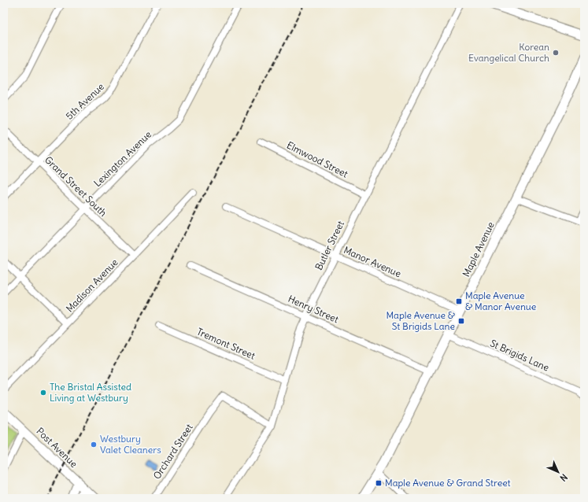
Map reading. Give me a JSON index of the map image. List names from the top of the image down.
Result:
{
  "streets": {
    "main road": ["Maple Avenue", "Post Avenue"],
    "street": [
      "5th Avenue",
      "Lexington Avenue",
      "Elmwood Street",
      "Grand Street South",
      "Butler Street",
      "Manor Avenue",
      "Madison Avenue",
      "Henry Street",
      "Tremont Street",
      "St Brigids Lane",
      "Orchard Street"
    ]
  },
  "crossings": [
    ["5th Avenue", "Grand Street South"],
    ["Lexington Avenue", "Grand Street South"],
    ["Elmwood Street", "Butler Street"],
    ["Grand Street South", "Madison Avenue"],
    ["Butler Street", "Manor Avenue"],
    ["Butler Street", "Henry Street"],
    ["Butler Street", "Tremont Street"],
    ["Butler Street", "Orchard Street"],
    ["Maple Avenue", "Manor Avenue"],
    ["Maple Avenue", "Henry Street"],
    ["Maple Avenue", "St Brigids Lane"]
  ],
  "places": {
    "other": ["Korean Evangelical Church", "The Bristal Assisted Living at Westbury", "Westbury Valet Cleaners"],
    "transit": ["Maple Avenue & Manor Avenue", "Maple Avenue & St Brigids Lane", "Maple Avenue & Grand Street"]
  },
  "north": "bottom right"
}
